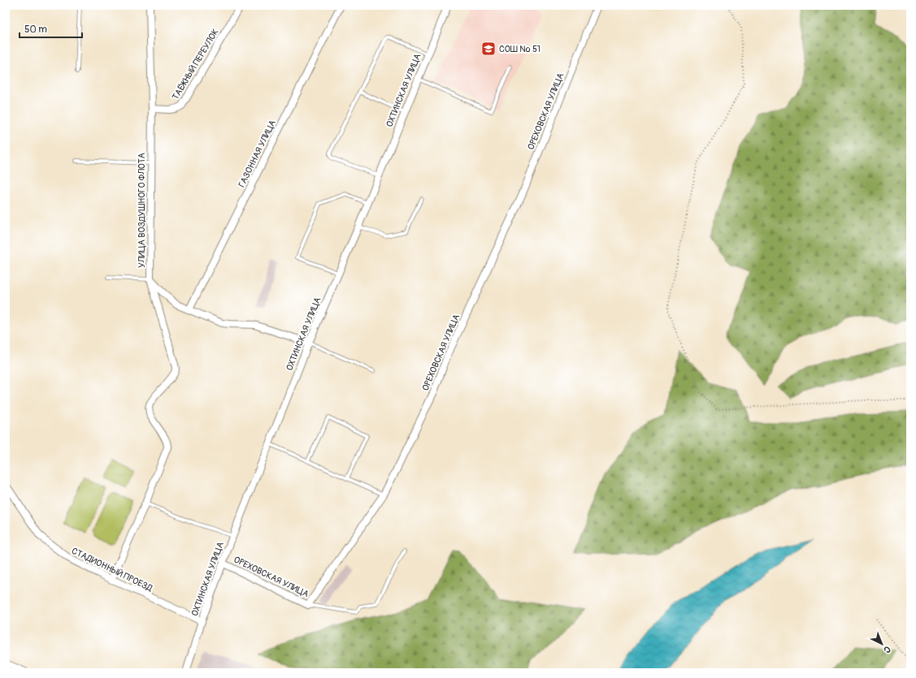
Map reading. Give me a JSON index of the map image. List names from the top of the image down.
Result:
{
  "streets": {
    "street": [
      "ТАЁЖНЫЙ ПЕРЕУЛОК",
      "ОХТИНСКАЯ УЛИЦА",
      "ОРЕХОВСКАЯ УЛИЦА",
      "ГАЗОННАЯ УЛИЦА",
      "УЛИЦА ВОЗДУШНОГО ФЛОТА",
      "СТАДИОННЫЙ ПРОЕЗД"
    ]
  },
  "crossings": [
    ["ТАЁЖНЫЙ ПЕРЕУЛОК", "УЛИЦА ВОЗДУШНОГО ФЛОТА"],
    ["ОХТИНСКАЯ УЛИЦА", "ОРЕХОВСКАЯ УЛИЦА"],
    ["ОХТИНСКАЯ УЛИЦА", "УЛИЦА ВОЗДУШНОГО ФЛОТА"],
    ["ОХТИНСКАЯ УЛИЦА", "СТАДИОННЫЙ ПРОЕЗД"],
    ["ГАЗОННАЯ УЛИЦА", "УЛИЦА ВОЗДУШНОГО ФЛОТА"]
  ],
  "places": {
    "school or university": ["СОШ № 51"]
  },
  "scale_bar": "50 m",
  "north": "bottom right"
}
